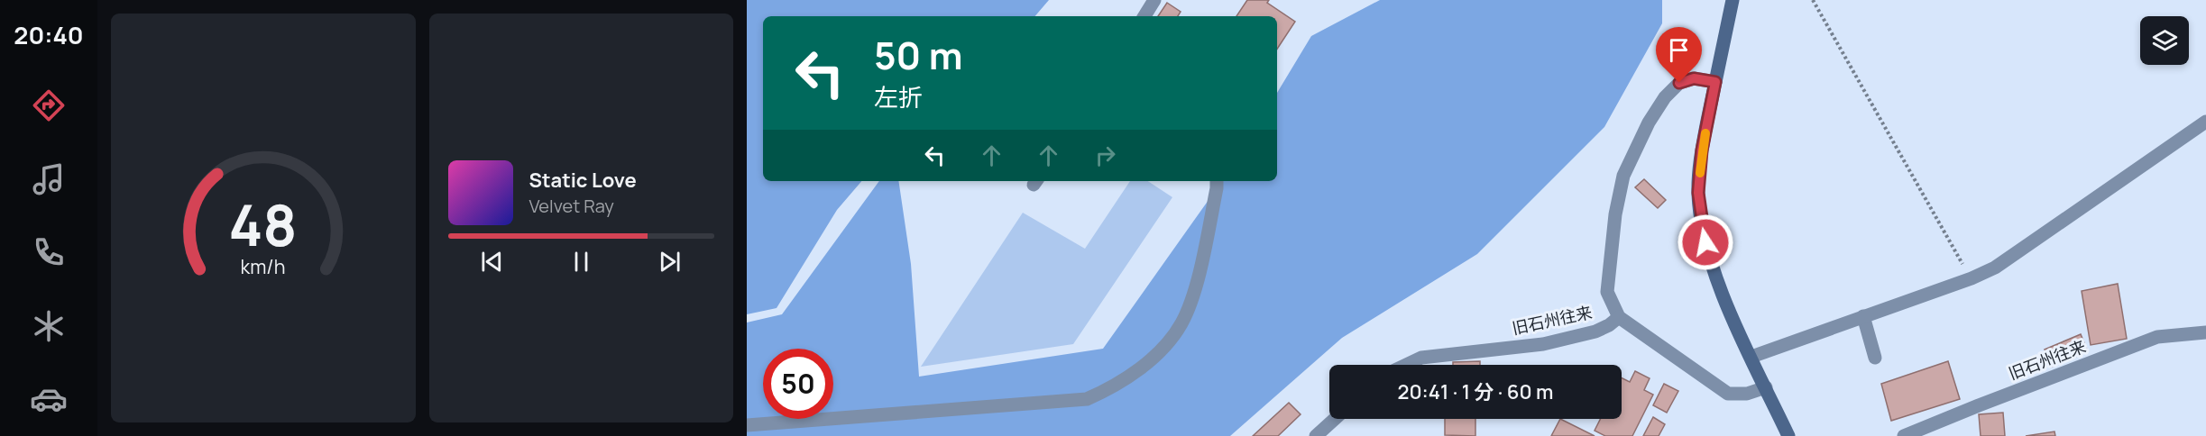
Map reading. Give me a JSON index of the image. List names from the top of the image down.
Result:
{
  "streets": {
    "street": ["旧石州往来"]
  },
  "page": {
    "tabs": "20:40",
    "turn": ["50 m", "左折"],
    "song": ["Static Love", "Velvet Ray"],
    "limit": "50",
    "trip": "20:41 · 1 分 · 60 m",
    "gauge": ["48", "km/h"]
  }
}
